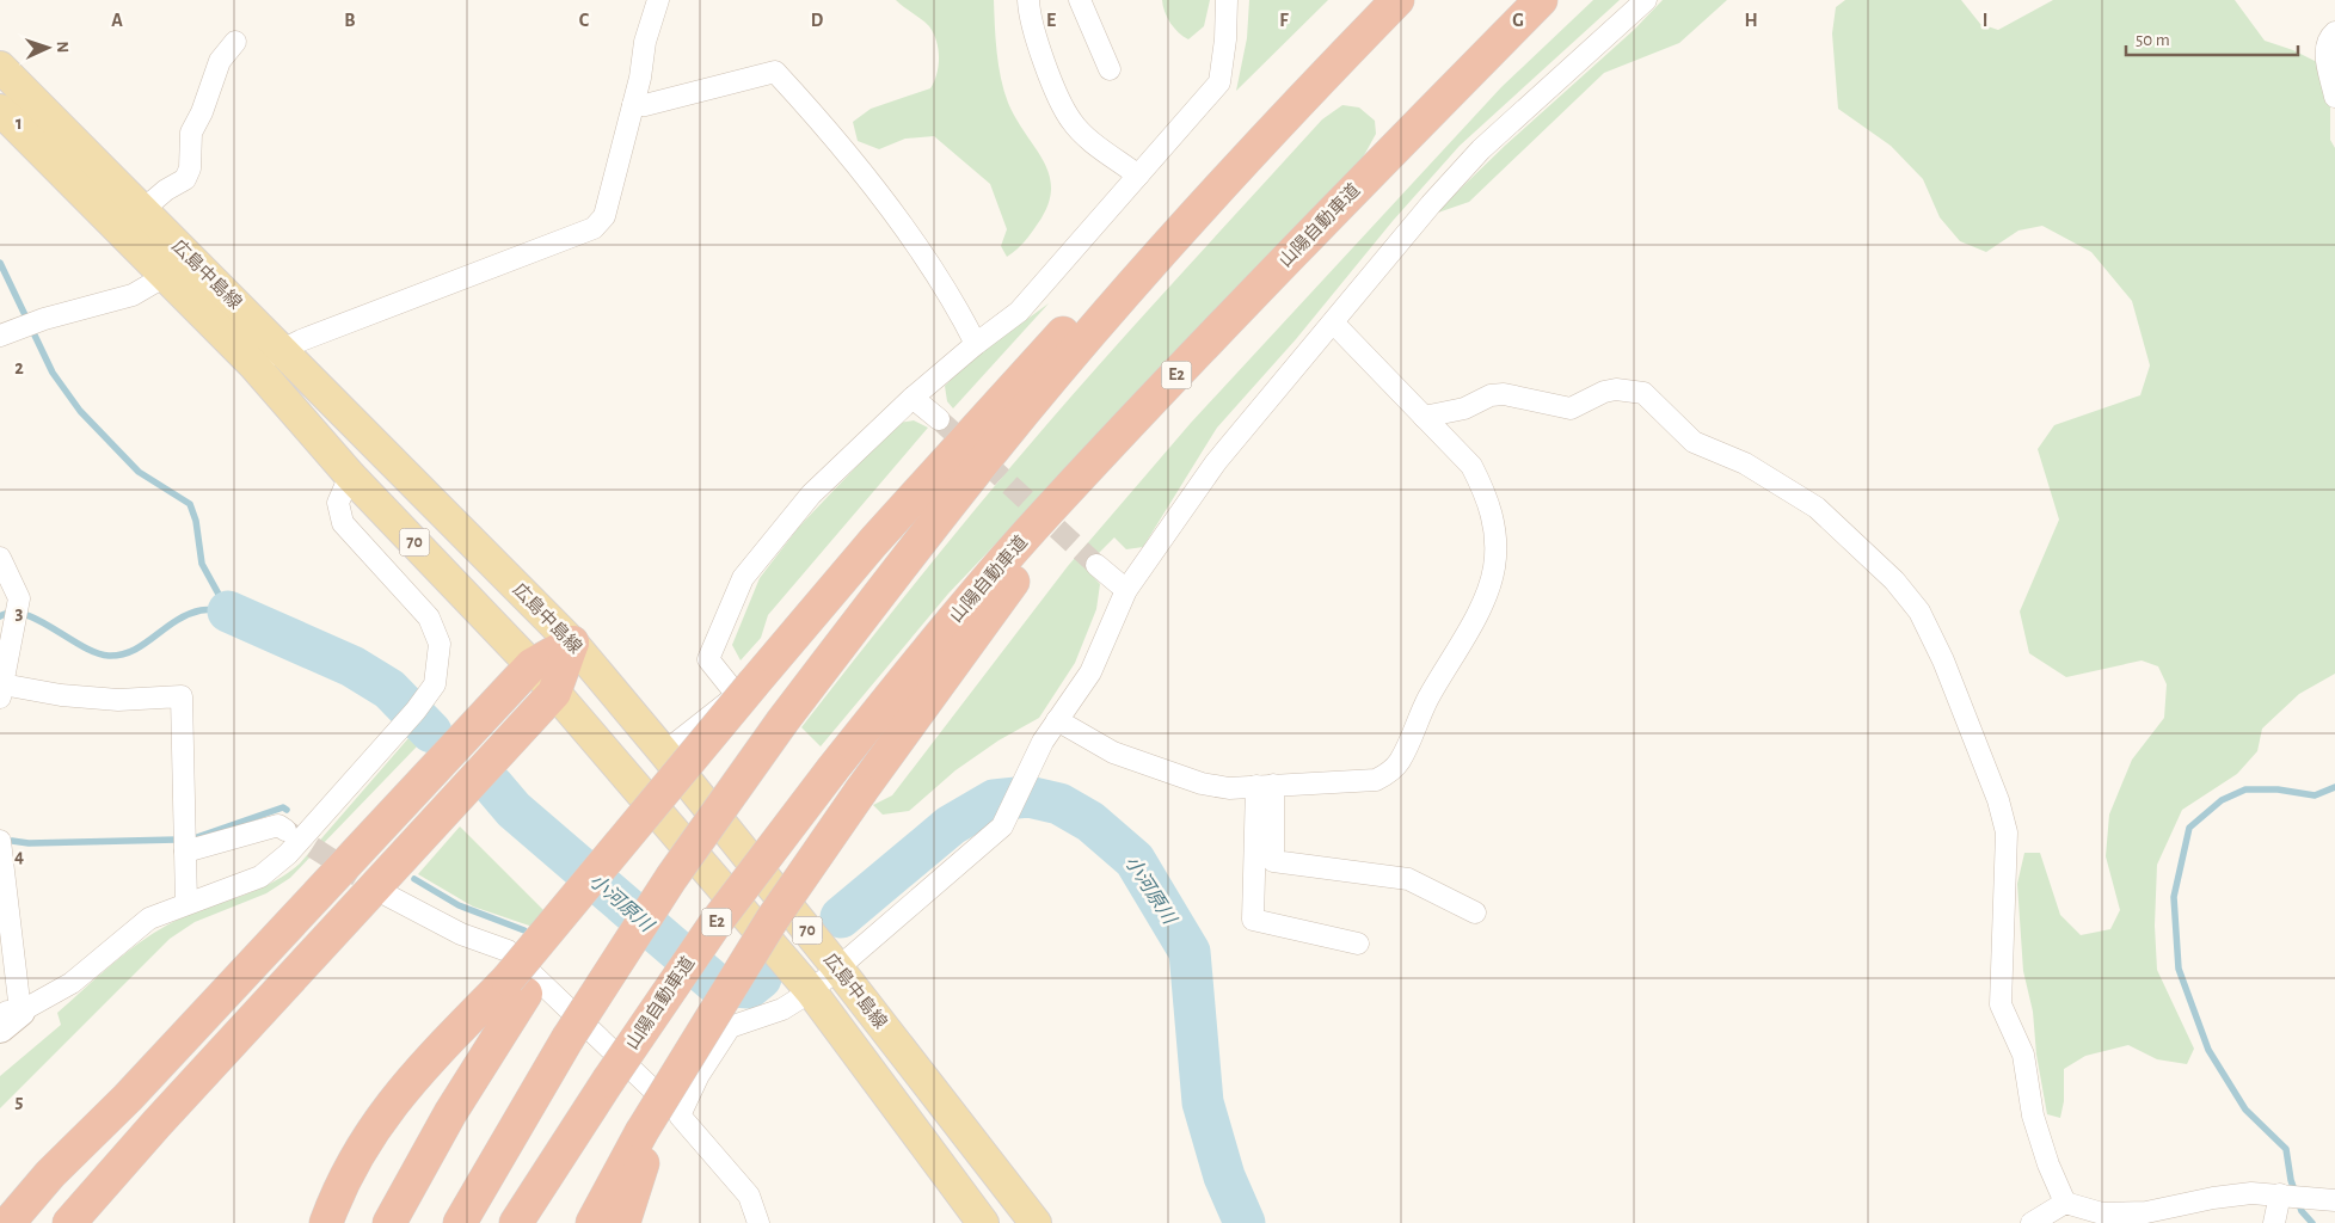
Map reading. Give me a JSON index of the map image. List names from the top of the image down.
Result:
{
  "streets": {
    "highway": ["山陽自動車道", "E2"],
    "main road": ["広島中島線", "70"]
  },
  "water": ["小河原川"],
  "scale_bar": "50 m",
  "north": "right",
  "grid": {
    "columns": [
      "A",
      "B",
      "C",
      "D",
      "E",
      "F",
      "G",
      "H",
      "I"
    ],
    "rows": [
      "1",
      "2",
      "3",
      "4",
      "5"
    ]
  }
}
